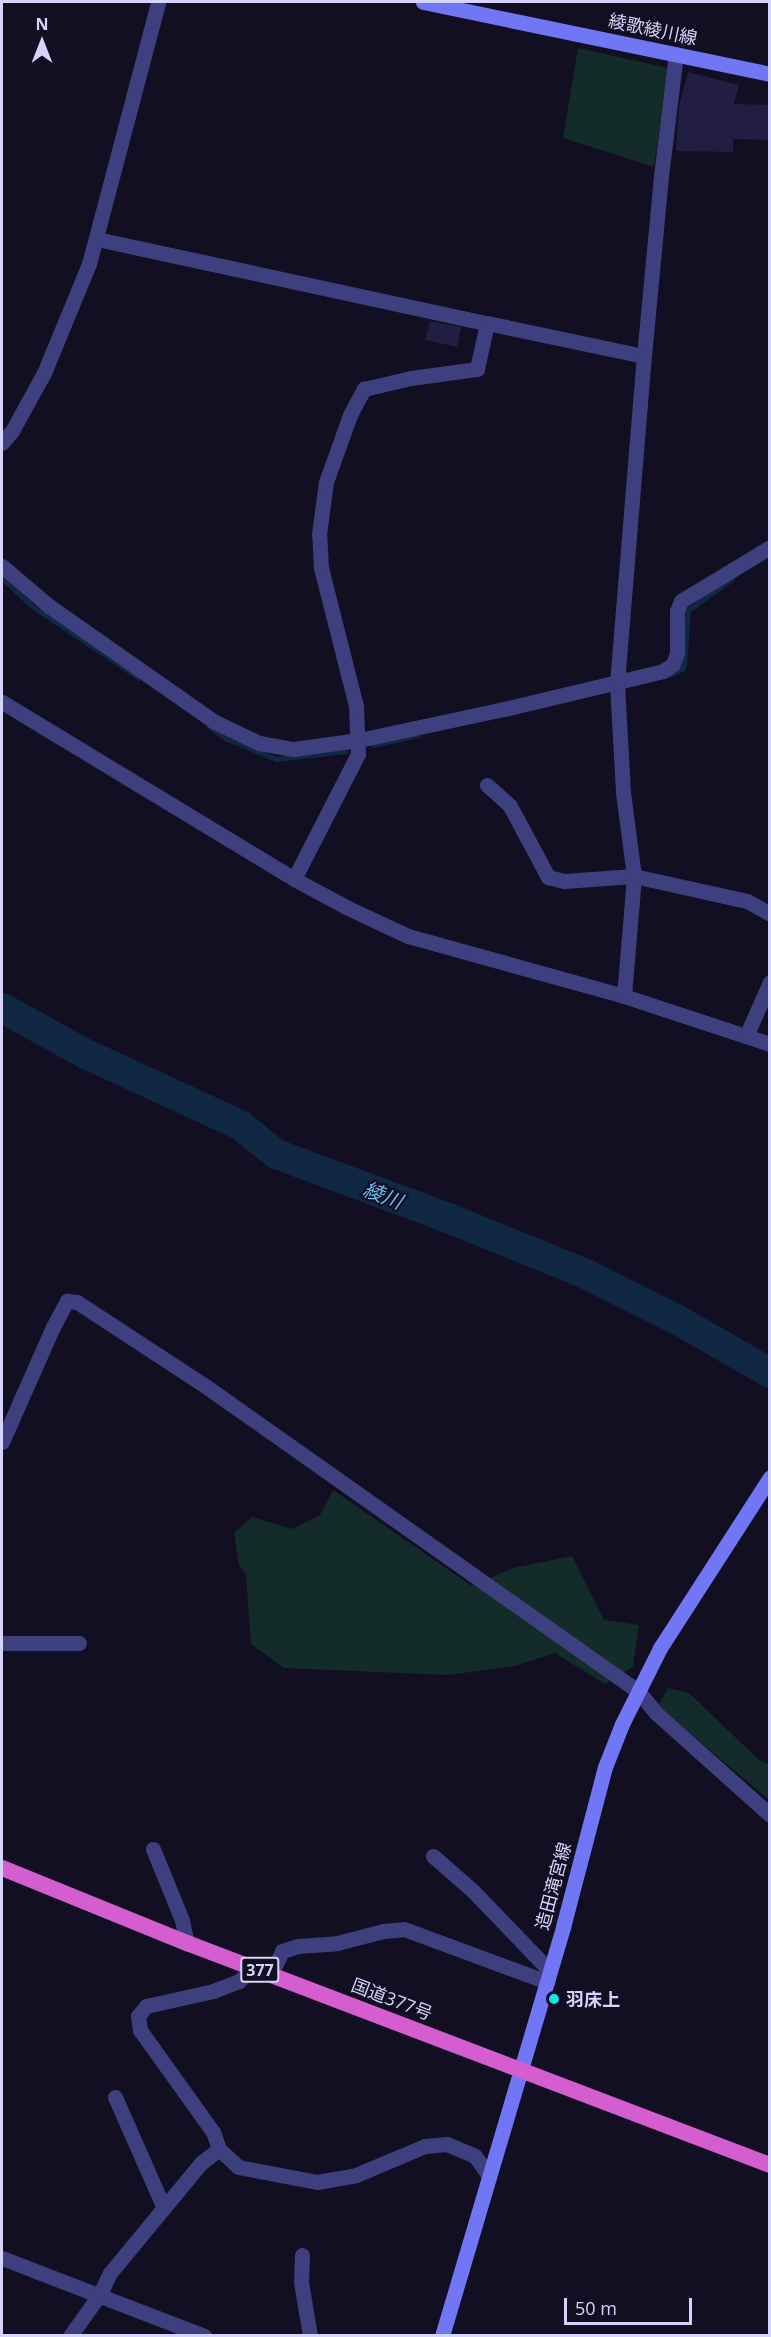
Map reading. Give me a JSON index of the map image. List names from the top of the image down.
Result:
{
  "streets": {
    "highway": ["377", "国道377号"],
    "main road": ["綾歌綾川線", "造田滝宮線"]
  },
  "crossings": [
    ["造田滝宮線", "国道377号"]
  ],
  "water": ["綾川"],
  "places": ["羽床上"],
  "scale_bar": "50 m",
  "north": "top"
}
